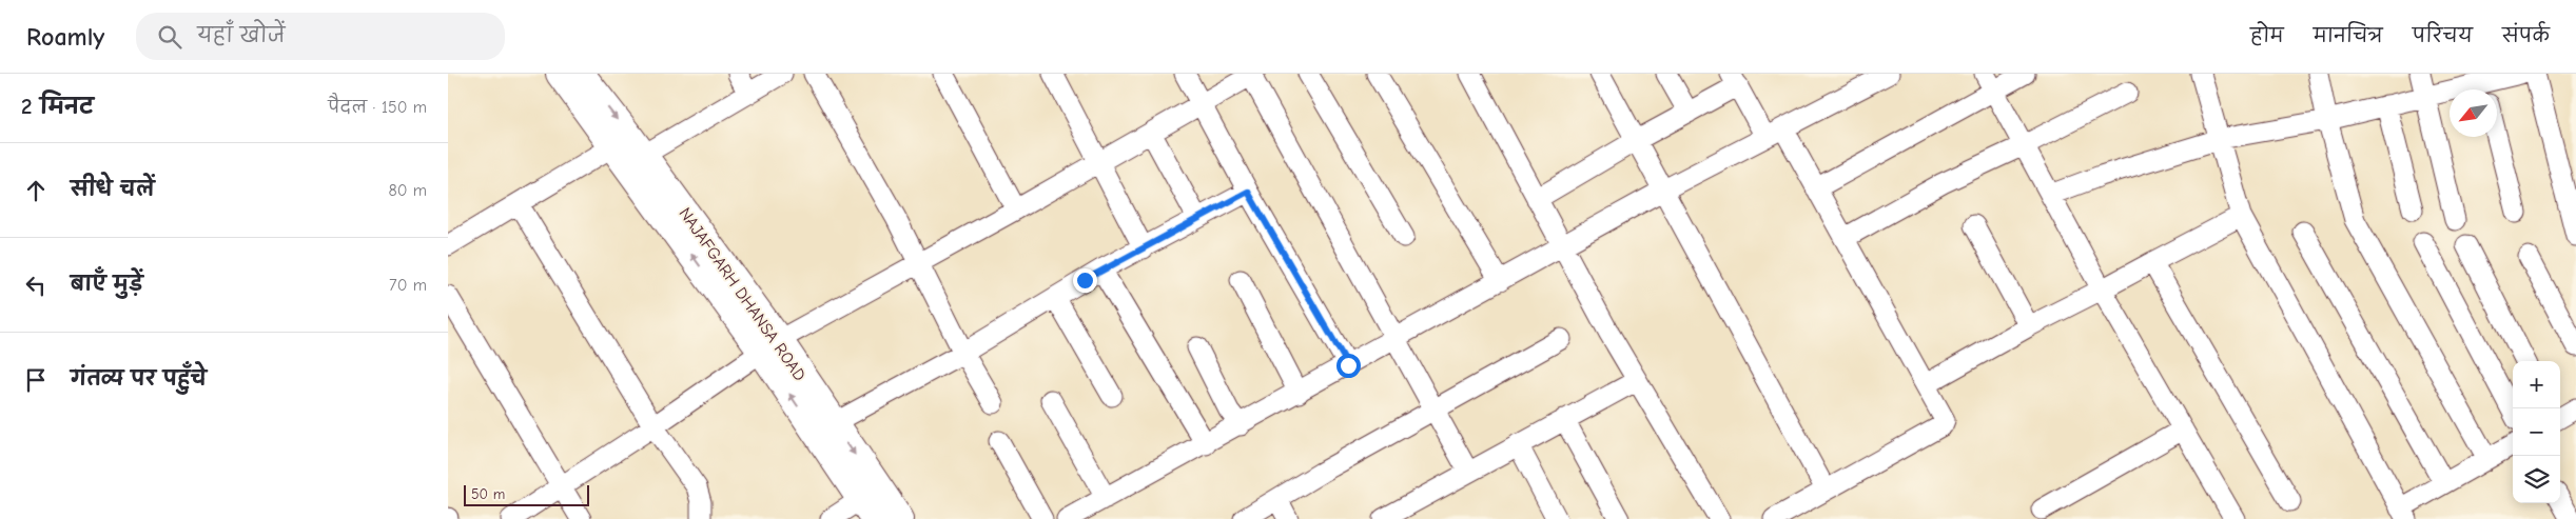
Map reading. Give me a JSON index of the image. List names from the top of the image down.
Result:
{
  "streets": {
    "main road": ["NAJAFGARH DHANSA ROAD"]
  },
  "scale_bar": "50 m",
  "north": "bottom left",
  "page": {
    "header": "Roamly",
    "search": "यहाँ खोजें",
    "nav": [
      "होम",
      "मानचित्र",
      "परिचय",
      "संपर्क"
    ],
    "heading": ["2 मिनट", "पैदल · 150 m"],
    "list": [
      ["सीधे चलें", "80 m"],
      ["बाएँ मुड़ें", "70 m"],
      "गंतव्य पर पहुँचे"
    ],
    "map_buttons": ["+", "−"],
    "scale": "50 m"
  }
}
